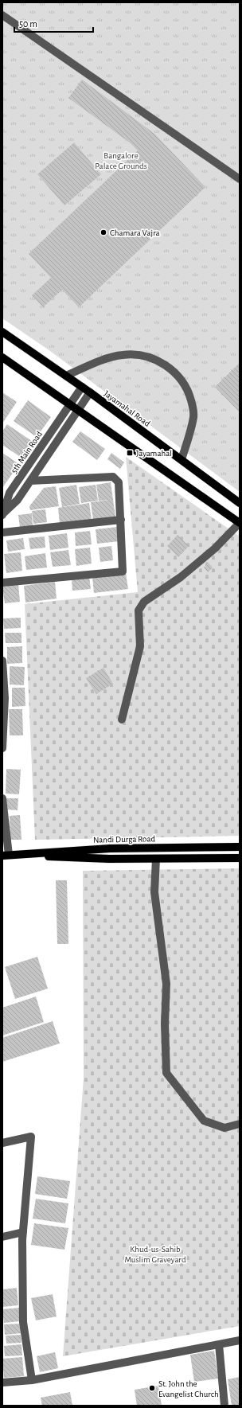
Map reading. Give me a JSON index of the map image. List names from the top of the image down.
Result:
{
  "streets": {
    "main road": ["Jayamahal Road", "Nandi Durga Road"],
    "street": ["5th Main Road"]
  },
  "crossings": [
    ["Jayamahal Road", "5th Main Road"]
  ],
  "parks": ["Bangalore Palace Grounds", "Khud-us-Sahib Muslim Graveyard"],
  "places": {
    "other": ["Chamara Vajra", "St. John the Evangelist Church"],
    "transit": ["Jayamahal"]
  },
  "scale_bar": "50 m"
}
